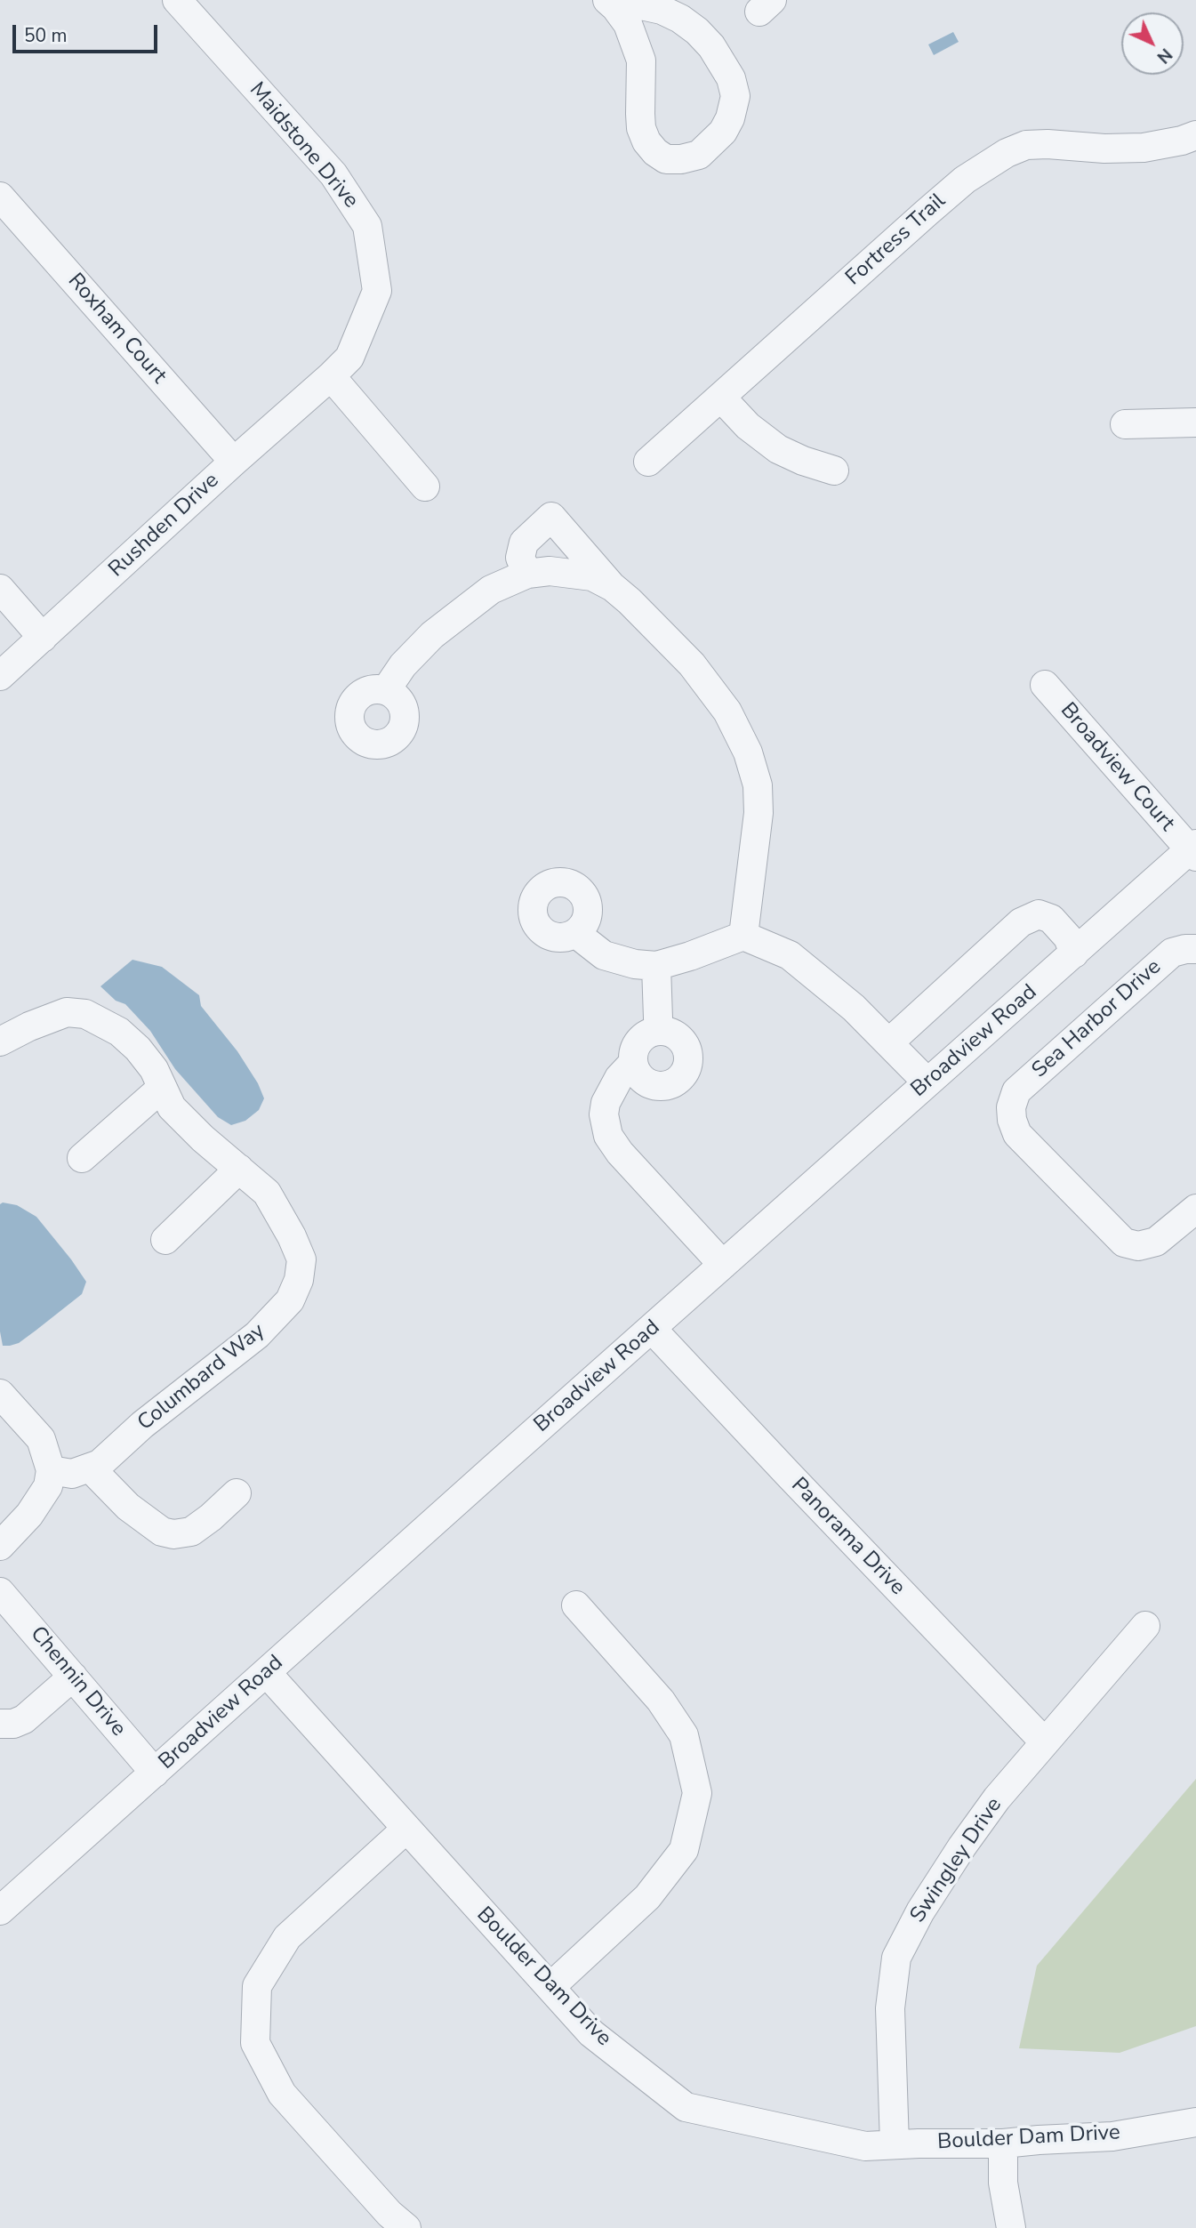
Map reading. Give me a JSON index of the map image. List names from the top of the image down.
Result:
{
  "streets": {
    "street": [
      "Maidstone Drive",
      "Fortress Trail",
      "Roxham Court",
      "Rushden Drive",
      "Broadview Court",
      "Sea Harbor Drive",
      "Broadview Road",
      "Columbard Way",
      "Panorama Drive",
      "Chennin Drive",
      "Swingley Drive",
      "Boulder Dam Drive"
    ]
  },
  "crossings": [
    ["Maidstone Drive", "Rushden Drive"],
    ["Roxham Court", "Rushden Drive"],
    ["Broadview Court", "Broadview Road"],
    ["Broadview Road", "Panorama Drive"],
    ["Broadview Road", "Chennin Drive"],
    ["Broadview Road", "Boulder Dam Drive"],
    ["Panorama Drive", "Swingley Drive"],
    ["Swingley Drive", "Boulder Dam Drive"]
  ],
  "scale_bar": "50 m",
  "north": "bottom right"
}
